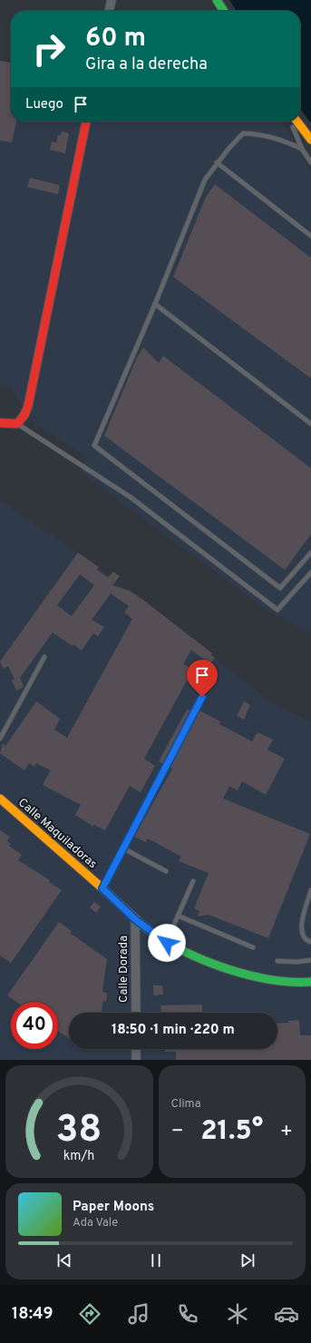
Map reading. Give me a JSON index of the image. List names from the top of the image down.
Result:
{
  "streets": {
    "main road": ["Calle Maquiladoras"],
    "street": ["Calle Dorada"]
  },
  "crossings": [
    ["Calle Maquiladoras", "Calle Dorada"]
  ],
  "page": {
    "turn": ["60 m", "Gira a la derecha"],
    "then": "Luego",
    "limit": "40",
    "trip": "18:50 · 1 min · 220 m",
    "tile": "Clima",
    "heat": ["−", "21.5°", "+"],
    "song": ["Paper Moons", "Ada Vale"],
    "tabs": "18:49",
    "gauge": ["38", "km/h"]
  }
}
